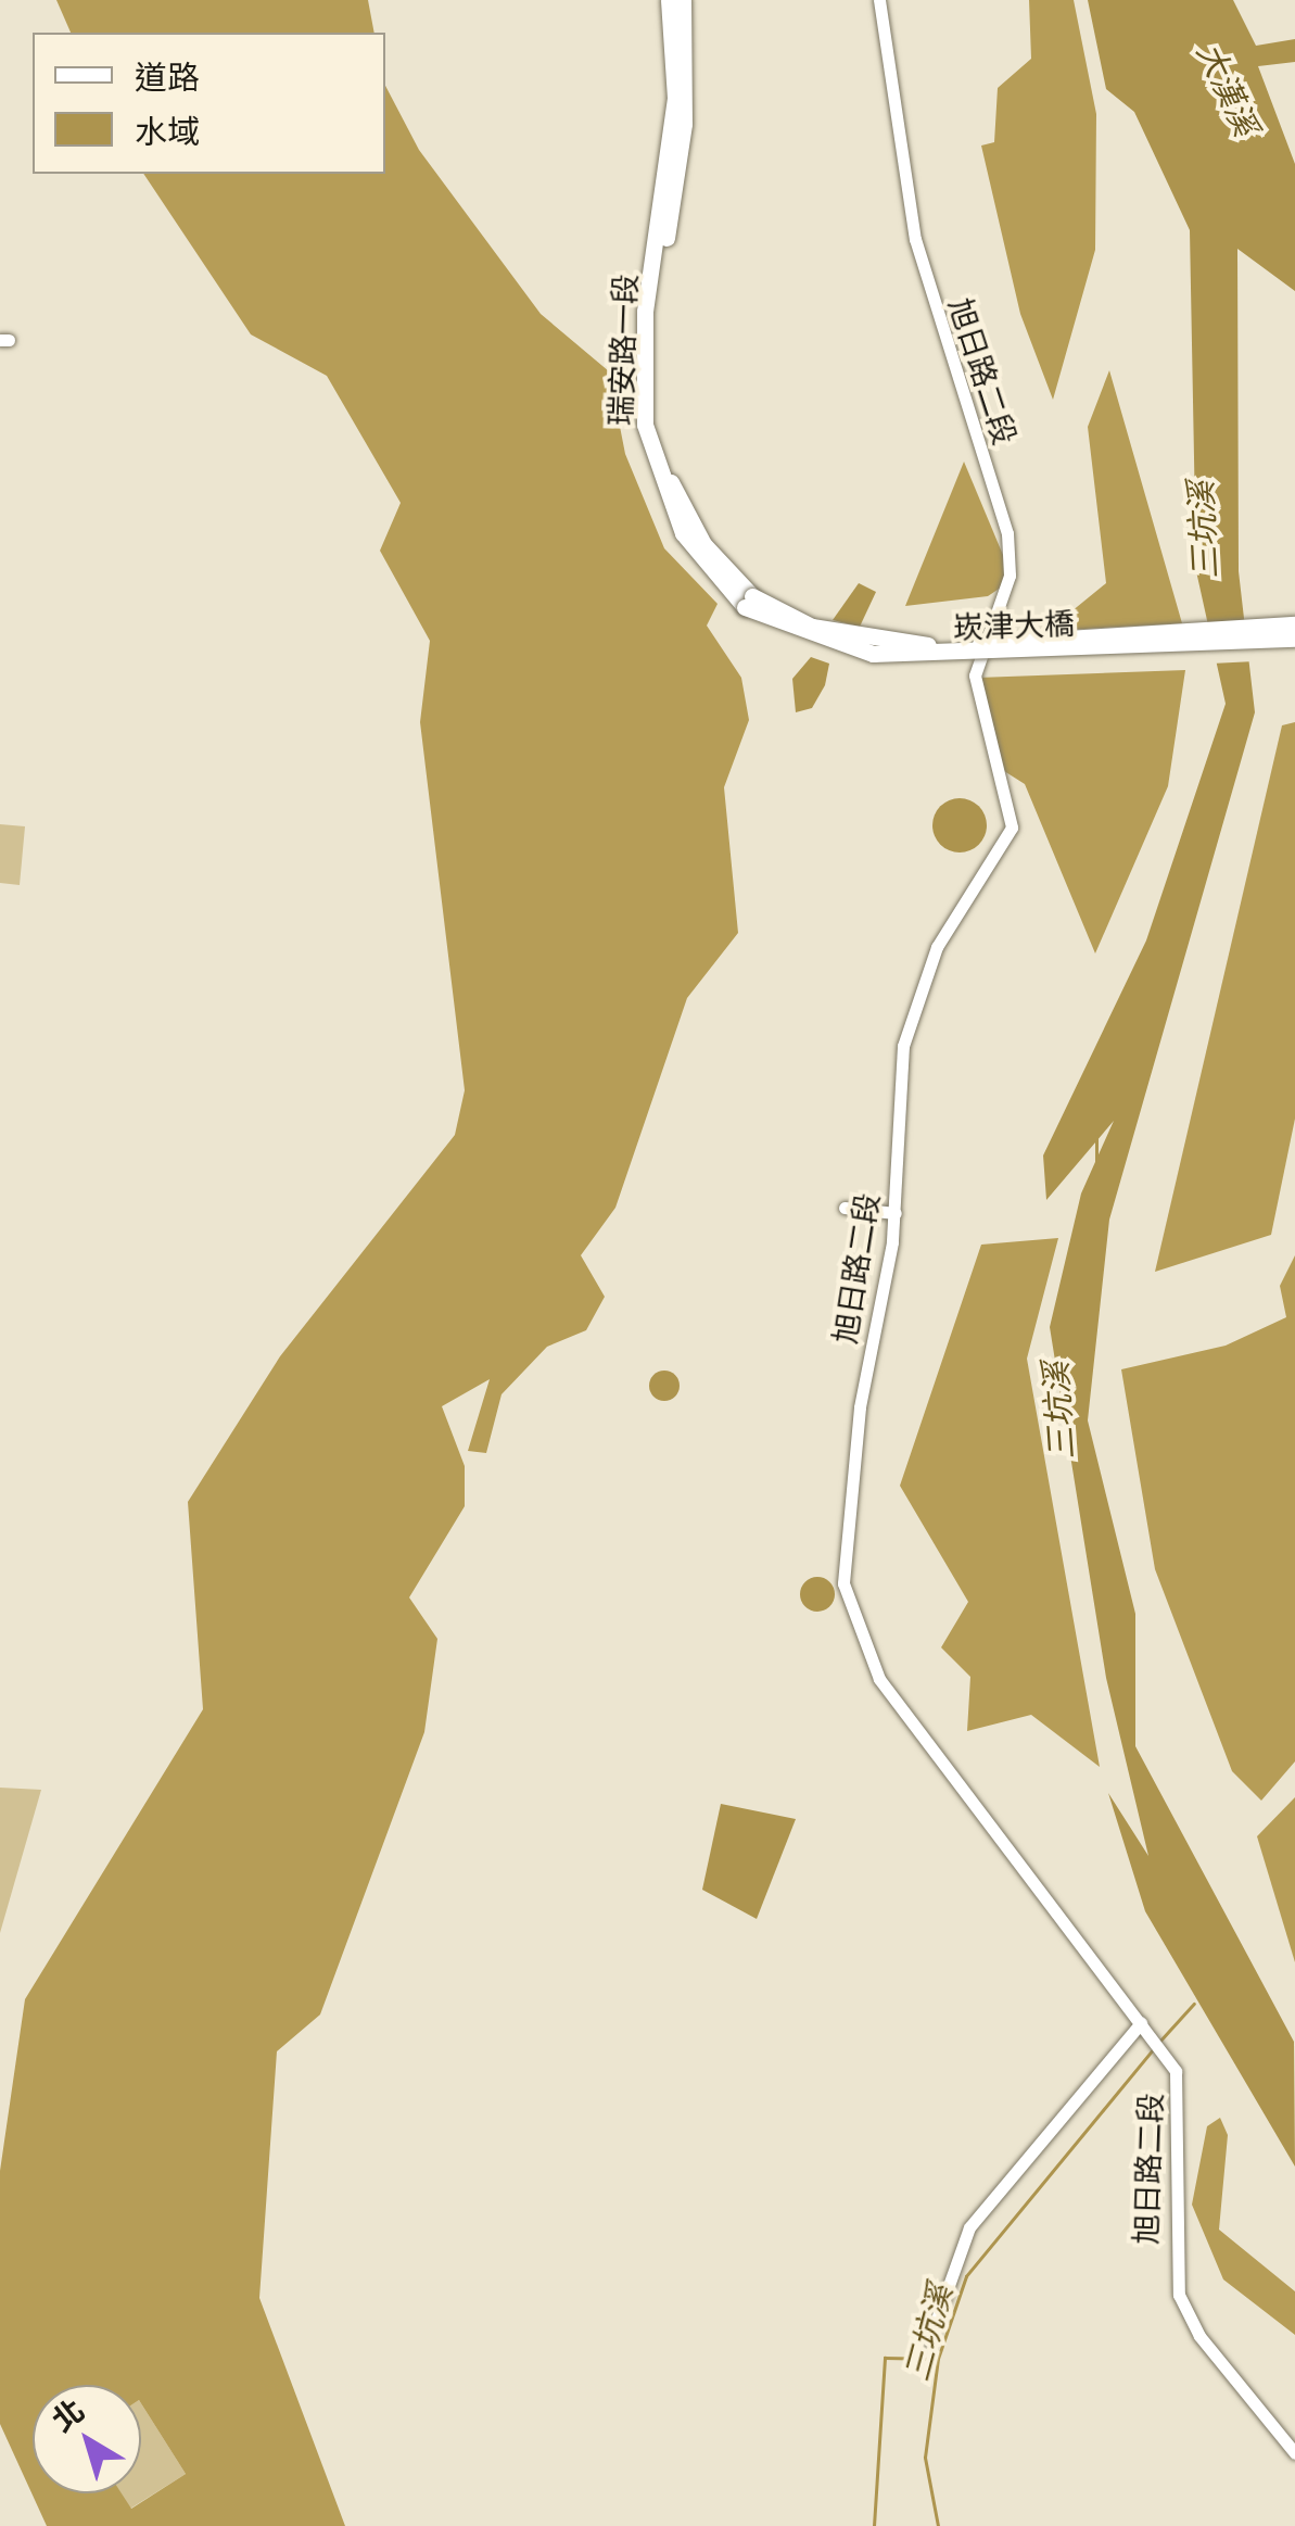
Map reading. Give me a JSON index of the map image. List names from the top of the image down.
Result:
{
  "streets": {
    "main road": ["瑞安路一段", "崁津大橋"],
    "street": ["旭日路二段"]
  },
  "crossings": [
    ["瑞安路一段", "崁津大橋"]
  ],
  "water": ["大漢溪", "三坑溪"],
  "legend": ["道路", "水域"],
  "north": "top left"
}
